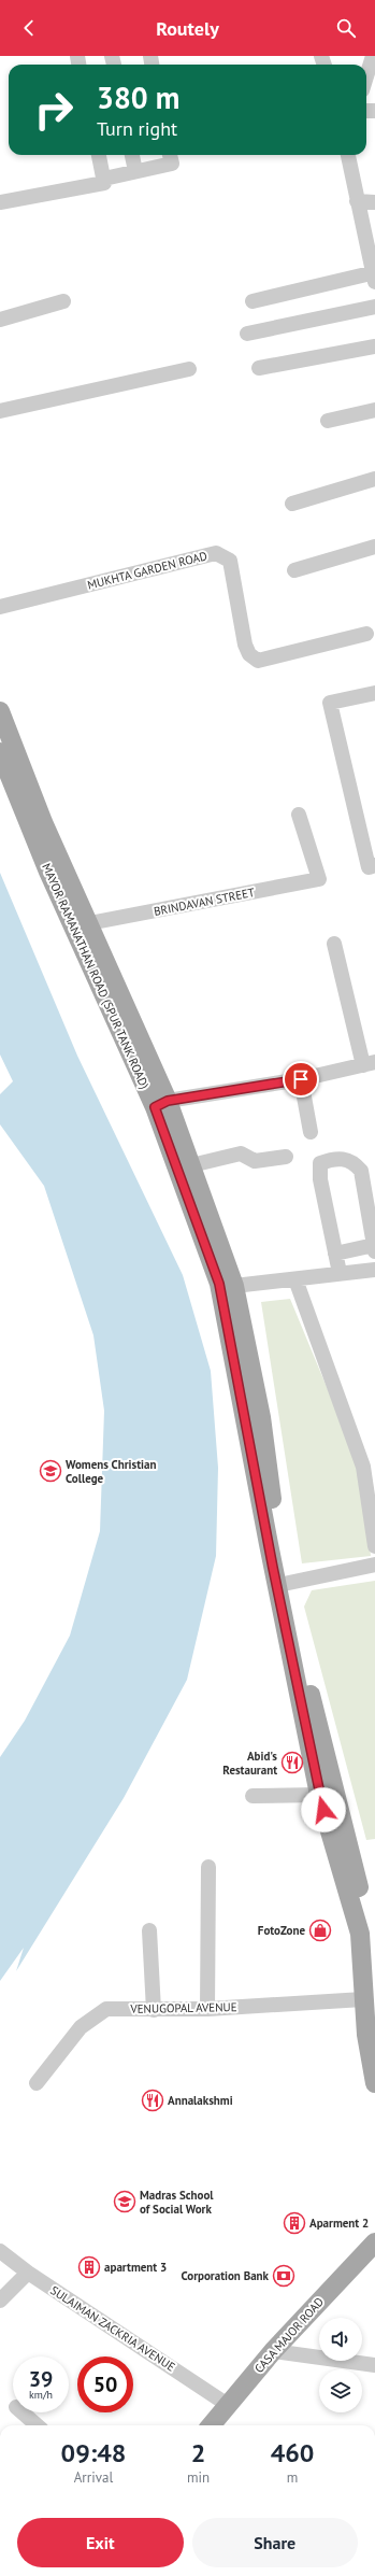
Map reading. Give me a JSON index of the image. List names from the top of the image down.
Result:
{
  "streets": {
    "main road": ["MAYOR RAMANATHAN ROAD (SPUR TANK ROAD)", "CASA MAJOR ROAD"],
    "street": [
      "MUKHTA GARDEN ROAD",
      "BRINDAVAN STREET",
      "VENUGOPAL AVENUE",
      "SULAIMAN ZACKRIA AVENUE"
    ]
  },
  "crossings": [
    ["BRINDAVAN STREET", "MAYOR RAMANATHAN ROAD (SPUR TANK ROAD)"],
    ["MAYOR RAMANATHAN ROAD (SPUR TANK ROAD)", "VENUGOPAL AVENUE"],
    ["SULAIMAN ZACKRIA AVENUE", "CASA MAJOR ROAD"]
  ],
  "places": {
    "school or university": ["Womens Christian College", "Madras School of Social Work"],
    "restaurant": ["Abid's Restaurant", "Annalakshmi"],
    "shop": ["FotoZone"],
    "building": ["Aparment 2", "apartment 3"],
    "bank": ["Corporation Bank"]
  },
  "page": {
    "header": "Routely",
    "turn": ["380 m", "Turn right"],
    "speed": "39 km/h",
    "limit": "50",
    "eta": [
      "09:48",
      "Arrival",
      "2",
      "min",
      "460",
      "m"
    ],
    "buttons": ["Exit", "Share"]
  }
}
